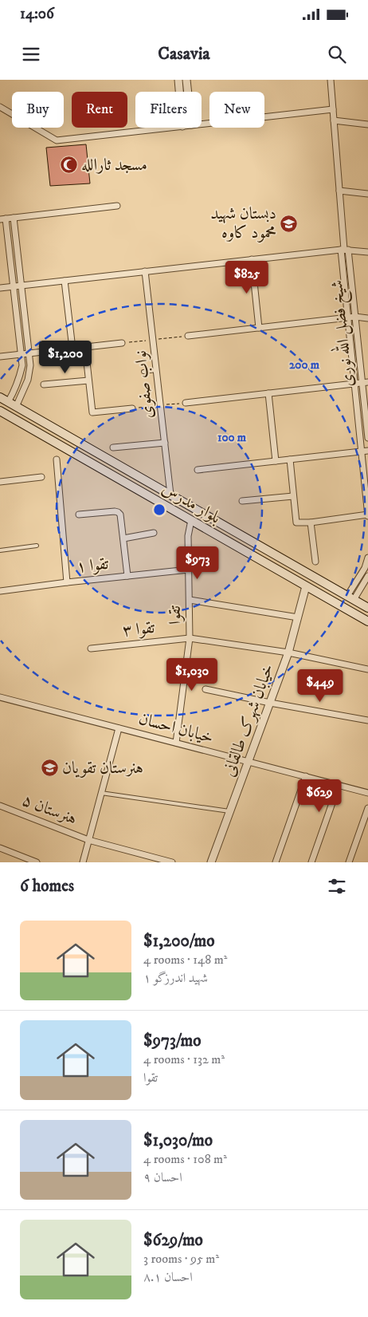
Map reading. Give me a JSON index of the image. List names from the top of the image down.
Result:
{
  "streets": {
    "main road": ["بلوار مدرس"],
    "street": [
      "شیخ فضل الله نوری",
      "نواب صفوی",
      "تقوا ۱",
      "تقوا",
      "تقوا ۳",
      "خیابان شهرک طالقانی",
      "خیابان احسان",
      "هنرستان ۵"
    ]
  },
  "crossings": [
    ["نواب صفوی", "بلوار مدرس"],
    ["بلوار مدرس", "تقوا"],
    ["بلوار مدرس", "خیابان شهرک طالقانی"],
    ["تقوا ۱", "تقوا"],
    ["تقوا", "تقوا ۳"],
    ["تقوا", "خیابان احسان"],
    ["تقوا ۳", "خیابان شهرک طالقانی"],
    ["خیابان شهرک طالقانی", "خیابان احسان"]
  ],
  "places": {
    "mosque": ["مسجد ثارالله"],
    "school or university": ["دبستان شهید محمود کاوه", "هنرستان تقویان"]
  },
  "page": {
    "status": "14:06",
    "header": "Casavia",
    "chip": [
      "Buy",
      "Rent",
      "Filters",
      "New"
    ],
    "price": [
      "$825",
      "$1,200",
      "$973",
      "$1,030",
      "$449",
      "$629"
    ],
    "heading": "6 homes",
    "list": [
      {
        "name": "$1,200/mo",
        "note": "4 rooms · 148 m² · شهید اندرزگو ۱"
      },
      {
        "name": "$973/mo",
        "note": "4 rooms · 132 m² · تقوا"
      },
      {
        "name": "$1,030/mo",
        "note": "4 rooms · 108 m² · احسان ۹"
      },
      {
        "name": "$629/mo",
        "note": "3 rooms · 95 m² · احسان ۸.۱"
      }
    ]
  },
  "rings": ["200 m", "100 m"]
}
